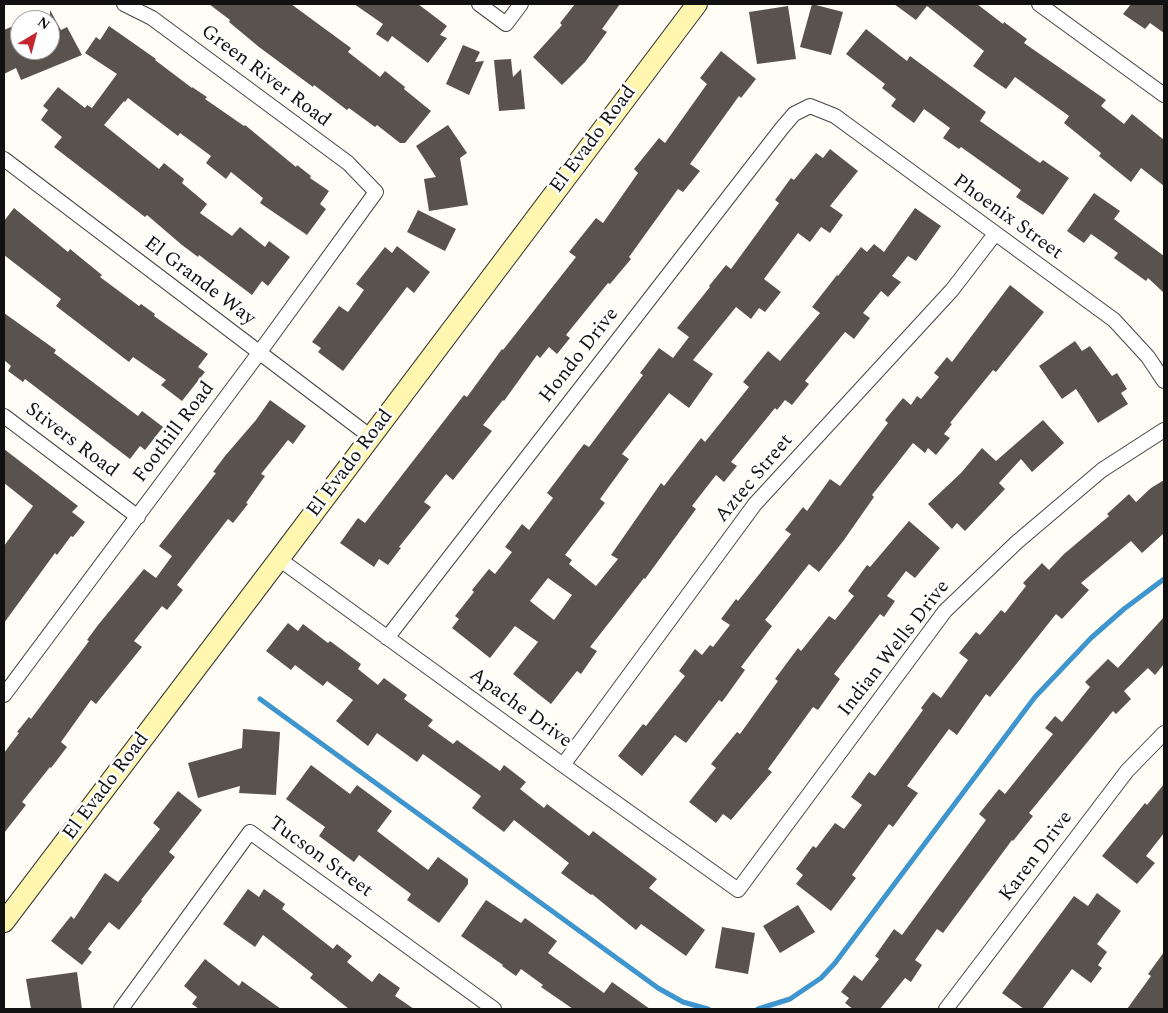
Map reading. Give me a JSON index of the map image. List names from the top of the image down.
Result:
{
  "streets": {
    "main road": ["El Evado Road"],
    "street": [
      "Green River Road",
      "Phoenix Street",
      "El Grande Way",
      "Hondo Drive",
      "Foothill Road",
      "Stivers Road",
      "Aztec Street",
      "Indian Wells Drive",
      "Apache Drive",
      "Karen Drive",
      "Tucson Street"
    ]
  },
  "crossings": [
    ["Green River Road", "Foothill Road"],
    ["El Evado Road", "El Grande Way"],
    ["El Evado Road", "Apache Drive"],
    ["Phoenix Street", "Hondo Drive"],
    ["Phoenix Street", "Aztec Street"],
    ["El Grande Way", "Foothill Road"],
    ["Hondo Drive", "Apache Drive"],
    ["Foothill Road", "Stivers Road"],
    ["Aztec Street", "Apache Drive"],
    ["Indian Wells Drive", "Apache Drive"]
  ],
  "north": "top right"
}
